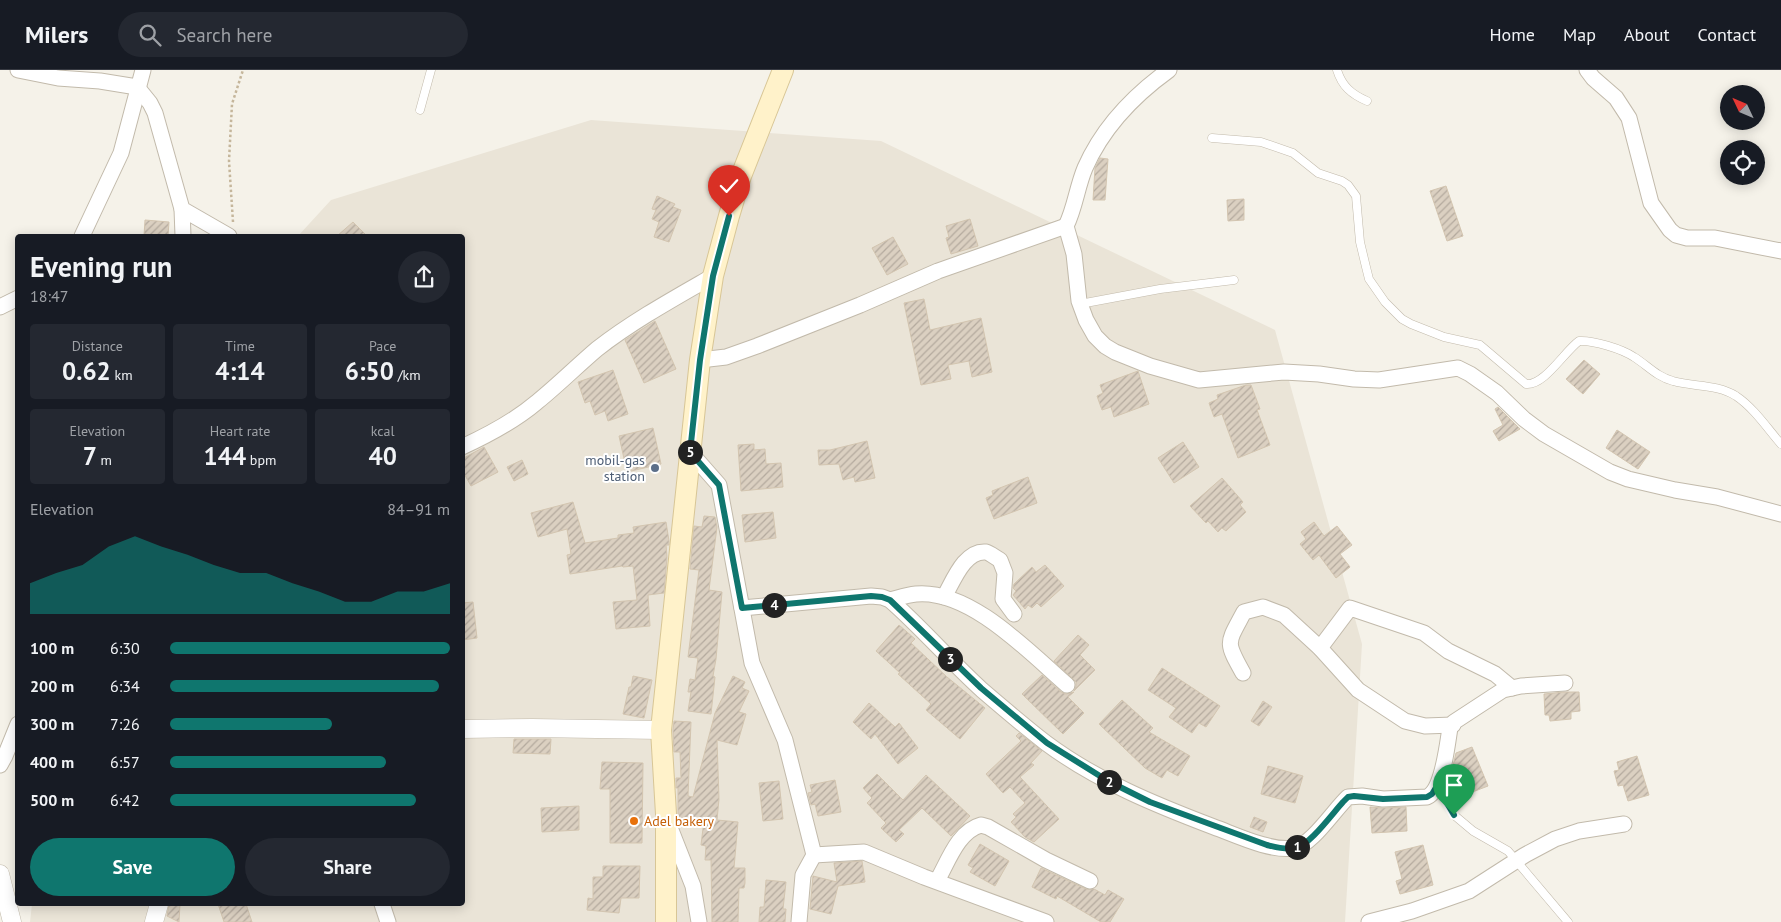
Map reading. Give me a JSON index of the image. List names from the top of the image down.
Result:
{
  "places": ["mobil-gas station", "Adel bakery"],
  "north": "top left",
  "page": {
    "header": "Milers",
    "search": "Search here",
    "nav": [
      "Home",
      "Map",
      "About",
      "Contact"
    ],
    "heading": ["Evening run", "18:47"],
    "stats": [
      ["Distance", "0.62 km"],
      ["Time", "4:14"],
      ["Pace", "6:50 /km"],
      ["Elevation", "7 m"],
      ["Heart rate", "144 bpm"],
      ["kcal", "40"]
    ],
    "pins": [
      "5",
      "4",
      "3",
      "2",
      "1"
    ],
    "chart": ["Elevation", "84–91 m"],
    "list": [
      {
        "name": "100 m",
        "note": "6:30"
      },
      {
        "name": "200 m",
        "note": "6:34"
      },
      {
        "name": "300 m",
        "note": "7:26"
      },
      {
        "name": "400 m",
        "note": "6:57"
      },
      {
        "name": "500 m",
        "note": "6:42"
      }
    ],
    "buttons": ["Save", "Share"]
  }
}
